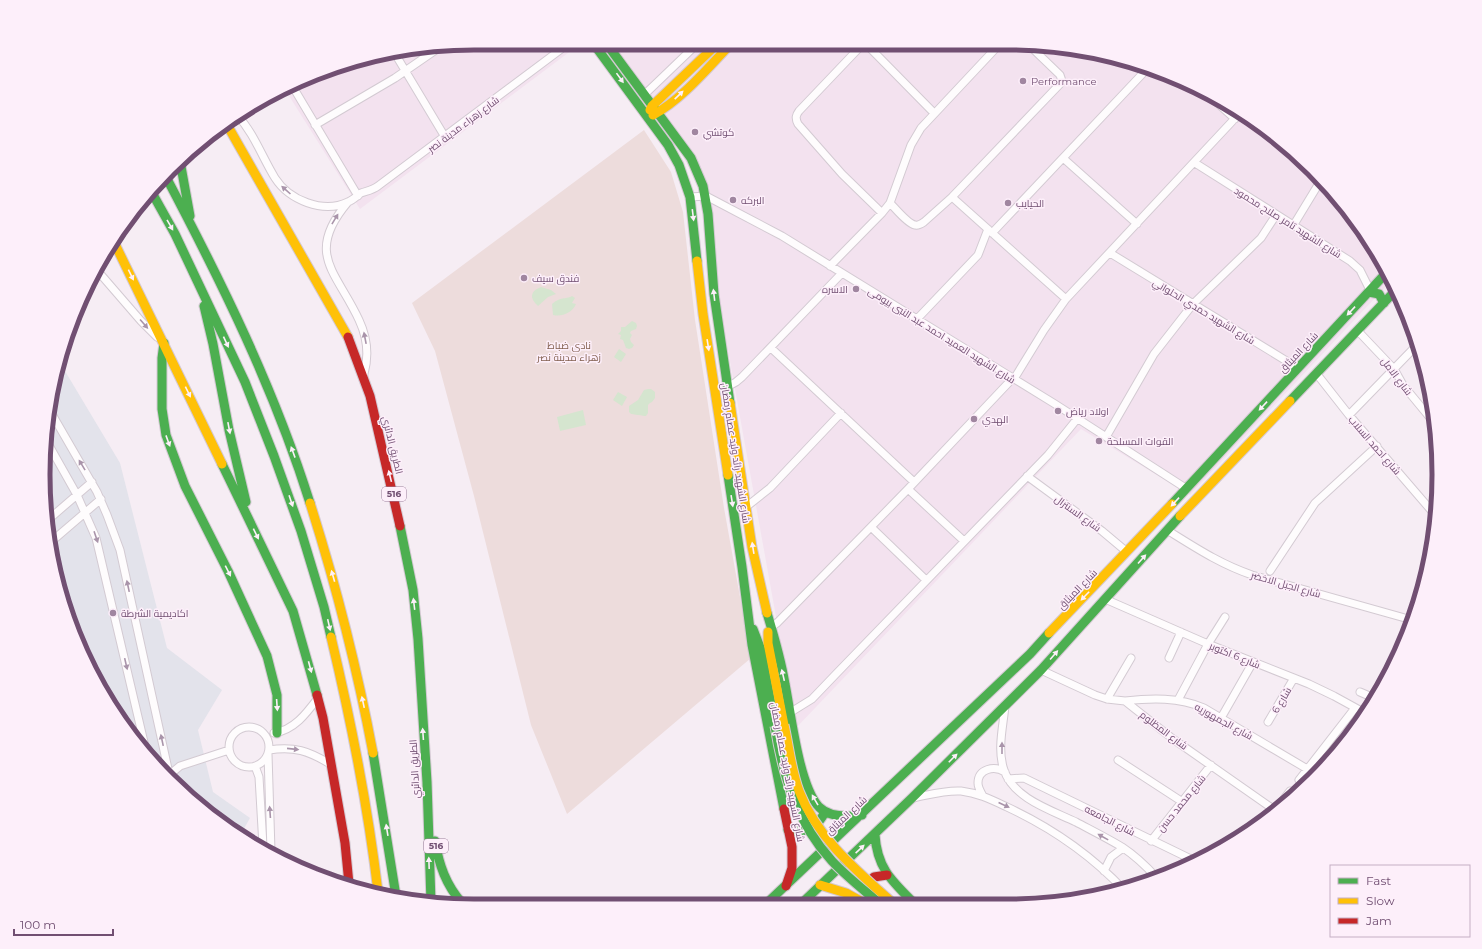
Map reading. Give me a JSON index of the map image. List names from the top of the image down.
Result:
{
  "streets": {
    "main road": [
      "شارع الميثاق",
      "الطريق الدائري",
      "شارع الشهيد رائد وليد عصام رمضان",
      "516"
    ],
    "street": [
      "شارع زهراء مدينة نصر",
      "شارع الشهيد تامر صلاح محمود",
      "شارع الشهيد حمدي الحلواني",
      "شارع الشهيد العميد احمد عبد النبى بيومى",
      "شارع الامل",
      "شارع احمد السلاب",
      "شارع السنترال",
      "شارع الجبل الاخضر",
      "شارع 6 اكتوبر",
      "شارع 6",
      "شارع الجمهوريه",
      "شارع المظلوم",
      "شارع محمد حسن",
      "شارع الجامعه"
    ]
  },
  "crossings": [
    ["شارع الشهيد تامر صلاح محمود", "شارع الميثاق"],
    ["شارع الشهيد حمدي الحلواني", "شارع الميثاق"],
    ["شارع الشهيد العميد احمد عبد النبى بيومى", "شارع الميثاق"],
    ["شارع الشهيد العميد احمد عبد النبى بيومى", "شارع الشهيد رائد وليد عصام رمضان"],
    ["شارع الميثاق", "شارع الشهيد رائد وليد عصام رمضان"],
    ["شارع الميثاق", "شارع السنترال"],
    ["الطريق الدائري", "516"],
    ["شارع 6 اكتوبر", "شارع 6"],
    ["شارع الجمهوريه", "شارع المظلوم"],
    ["شارع المظلوم", "شارع محمد حسن"],
    ["شارع محمد حسن", "شارع الجامعه"]
  ],
  "parks": ["نادى ضباط زهراء مدينة نصر"],
  "places": [
    "Performance",
    "كوتشي",
    "البركه",
    "الحيايب",
    "فندق سيف",
    "الاسره",
    "اولاد رياض",
    "الهدي",
    "القوات المسلحة",
    "اكاديمية الشرطة"
  ],
  "legend": ["Fast", "Slow", "Jam"],
  "scale_bar": "100 m"
}
